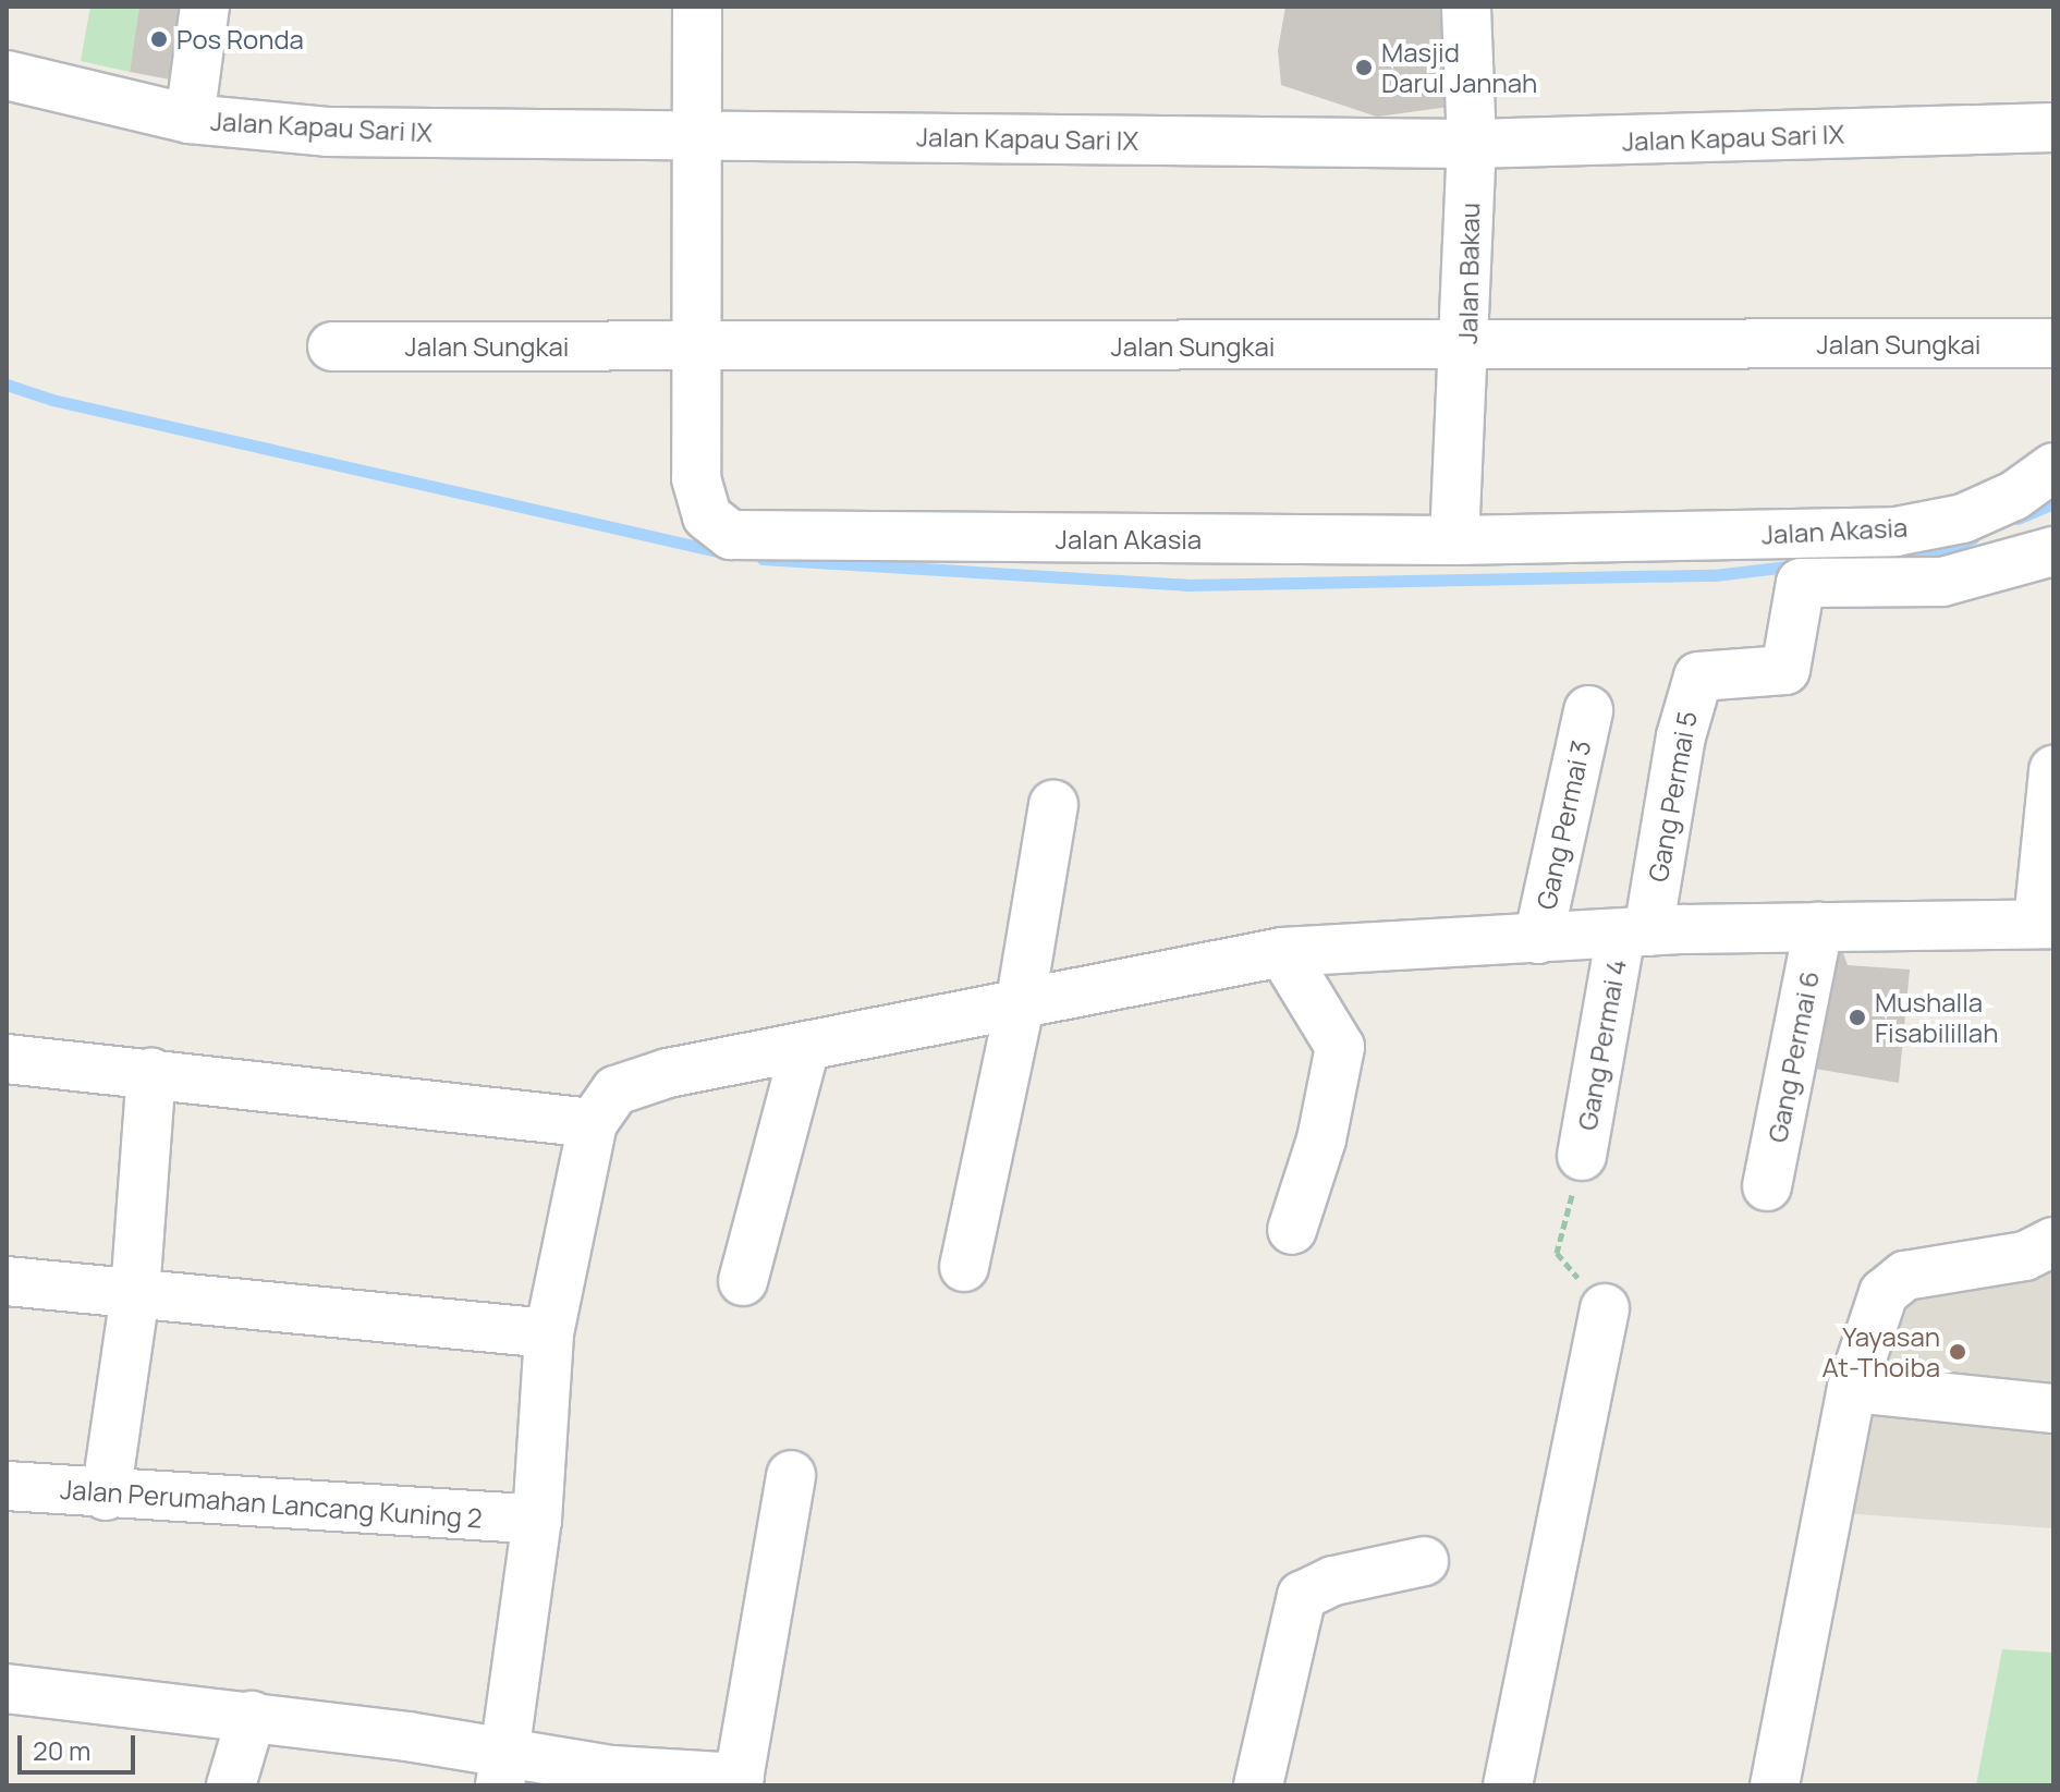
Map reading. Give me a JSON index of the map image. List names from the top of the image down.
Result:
{
  "streets": {
    "street": [
      "Jalan Kapau Sari IX",
      "Jalan Bakau",
      "Jalan Sungkai",
      "Jalan Akasia",
      "Gang Permai 5",
      "Gang Permai 3",
      "Gang Permai 4",
      "Gang Permai 6",
      "Jalan Perumahan Lancang Kuning 2"
    ]
  },
  "crossings": [
    ["Jalan Kapau Sari IX", "Jalan Bakau"],
    ["Jalan Kapau Sari IX", "Jalan Akasia"],
    ["Jalan Bakau", "Jalan Sungkai"],
    ["Jalan Bakau", "Jalan Akasia"],
    ["Jalan Sungkai", "Jalan Akasia"],
    ["Gang Permai 5", "Gang Permai 4"]
  ],
  "places": [
    "Pos Ronda",
    "Masjid Darul Jannah",
    "Mushalla Fisabilillah",
    "Yayasan At-Thoiba"
  ],
  "scale_bar": "20 m"
}
